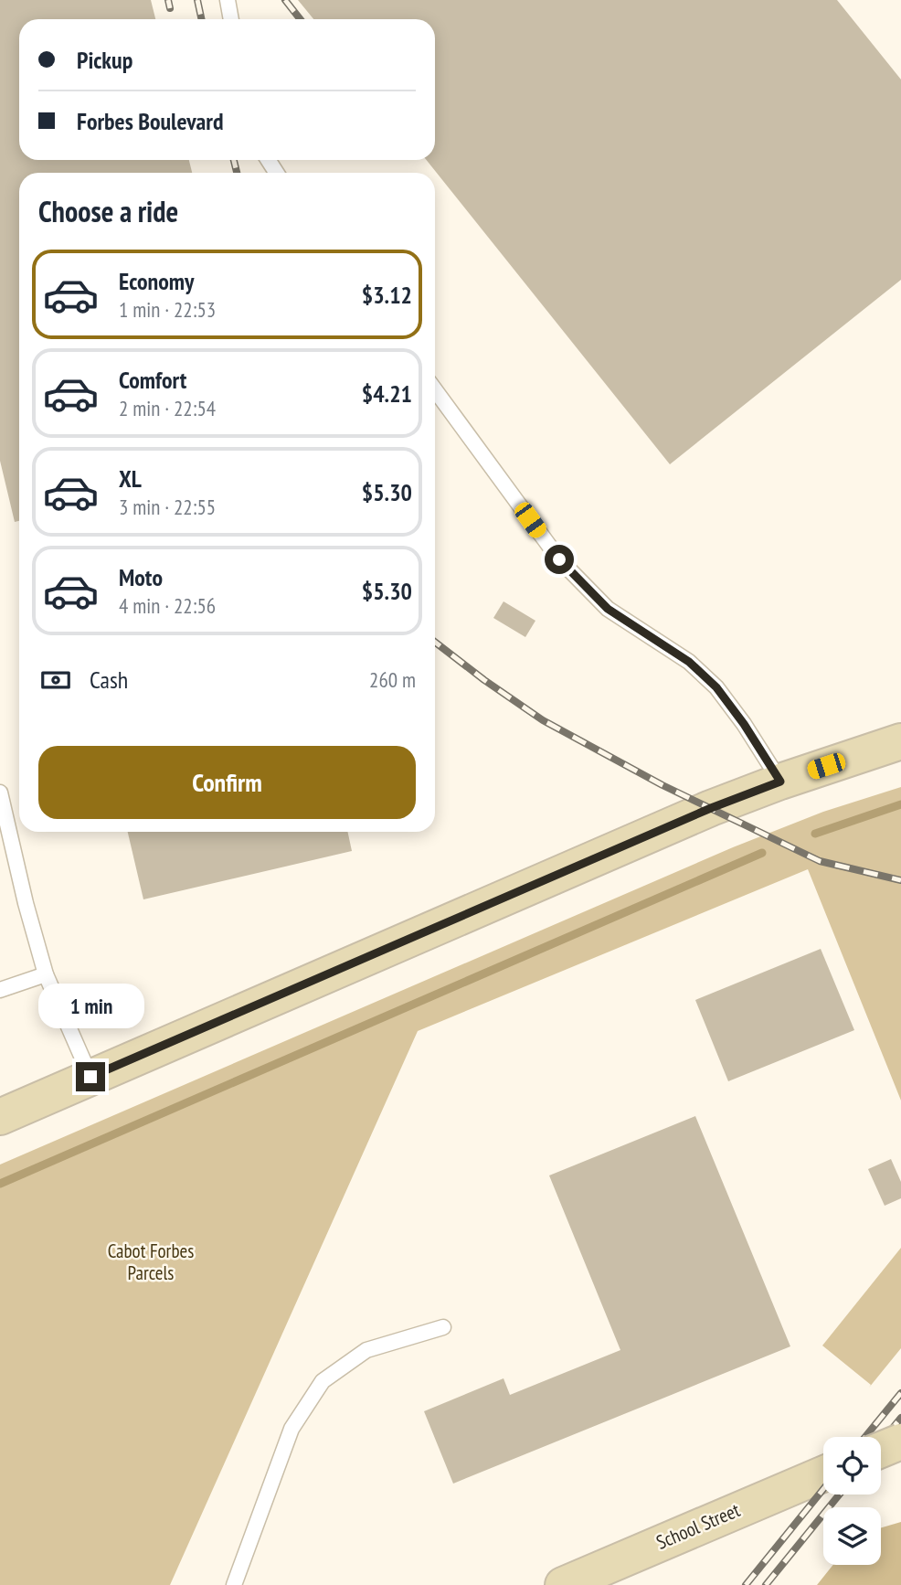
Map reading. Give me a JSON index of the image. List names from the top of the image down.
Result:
{
  "streets": {
    "street": ["School Street"]
  },
  "parks": ["Cabot Forbes Parcels"],
  "page": {
    "banner": ["Pickup", "Forbes Boulevard"],
    "heading": "Choose a ride",
    "list": [
      {
        "name": "Economy",
        "note": "1 min · 22:53",
        "value": "$3.12"
      },
      {
        "name": "Comfort",
        "note": "2 min · 22:54",
        "value": "$4.21"
      },
      {
        "name": "XL",
        "note": "3 min · 22:55",
        "value": "$5.30"
      },
      {
        "name": "Moto",
        "note": "4 min · 22:56",
        "value": "$5.30"
      }
    ],
    "pay": ["Cash", "260 m"],
    "buttons": "Confirm",
    "bubble": "1 min"
  }
}
